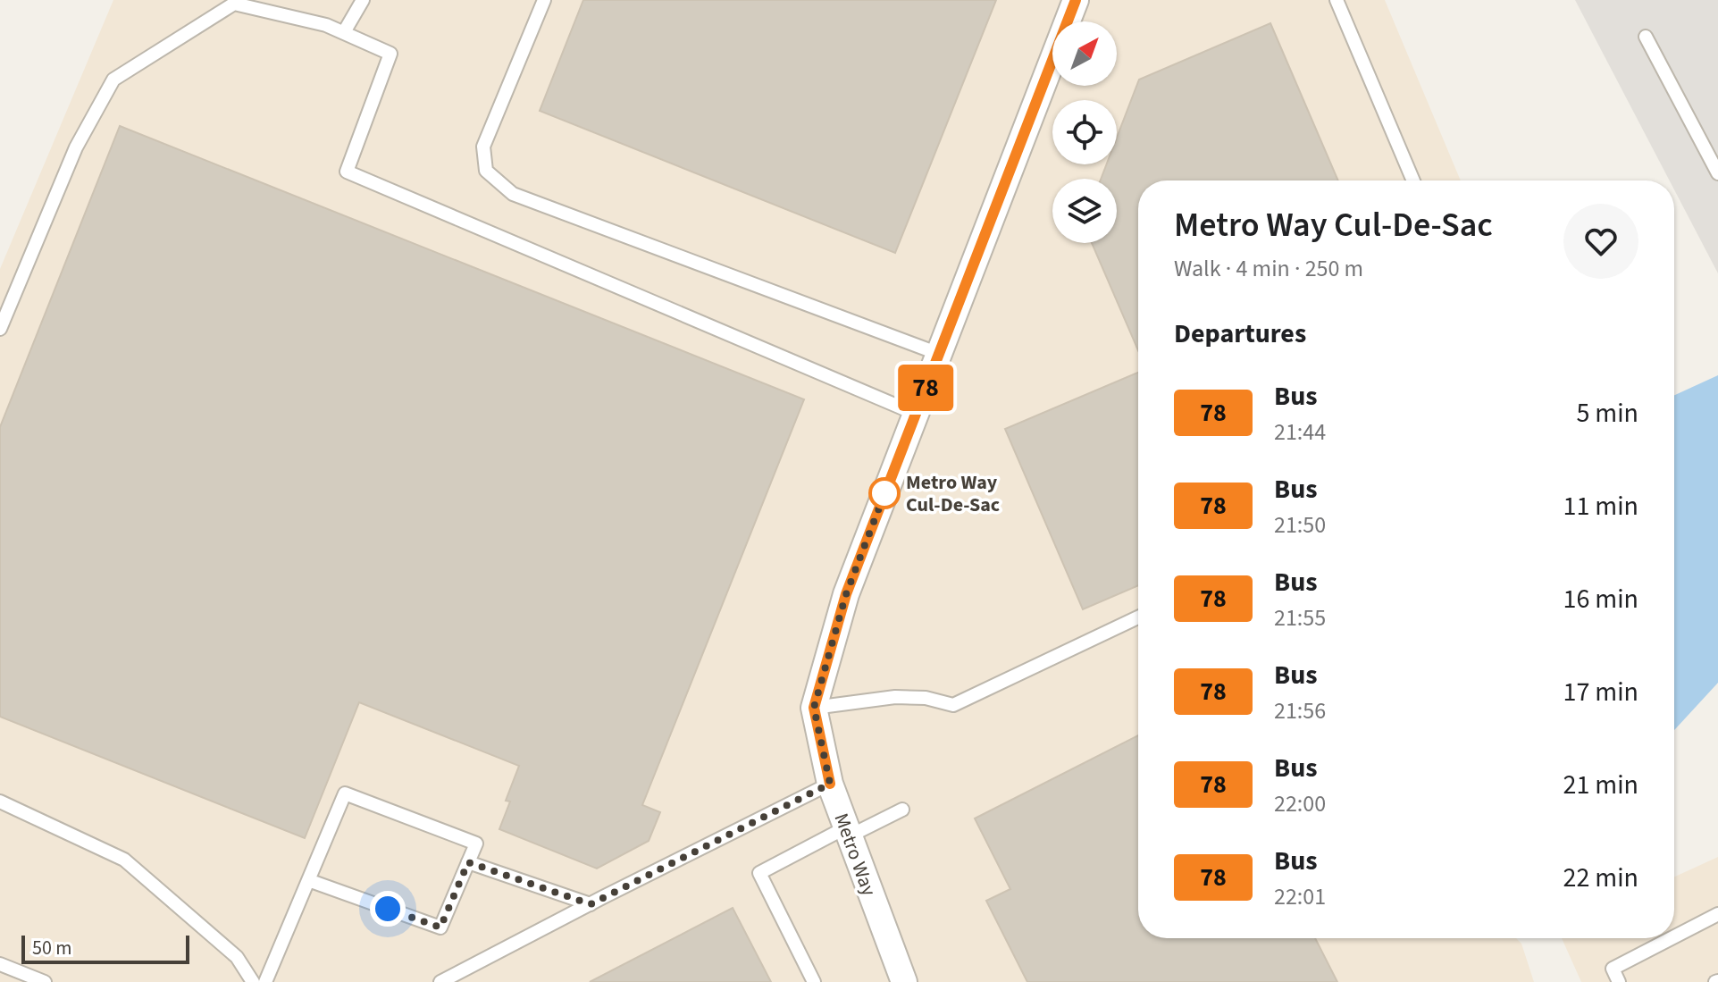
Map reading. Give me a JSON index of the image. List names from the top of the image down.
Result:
{
  "streets": {
    "street": ["Metro Way"]
  },
  "places": ["Metro Way Cul-De-Sac"],
  "lines": ["bus line 78"],
  "scale_bar": "50 m",
  "north": "top right",
  "page": {
    "on_map": "78",
    "heading": [
      ["Metro Way Cul-De-Sac", "Walk · 4 min · 250 m"],
      "Departures"
    ],
    "list": [
      {
        "mark": "78",
        "name": "Bus",
        "note": "21:44",
        "value": "5 min"
      },
      {
        "mark": "78",
        "name": "Bus",
        "note": "21:50",
        "value": "11 min"
      },
      {
        "mark": "78",
        "name": "Bus",
        "note": "21:55",
        "value": "16 min"
      },
      {
        "mark": "78",
        "name": "Bus",
        "note": "21:56",
        "value": "17 min"
      },
      {
        "mark": "78",
        "name": "Bus",
        "note": "22:00",
        "value": "21 min"
      },
      {
        "mark": "78",
        "name": "Bus",
        "note": "22:01",
        "value": "22 min"
      }
    ],
    "scale": "50 m"
  }
}
